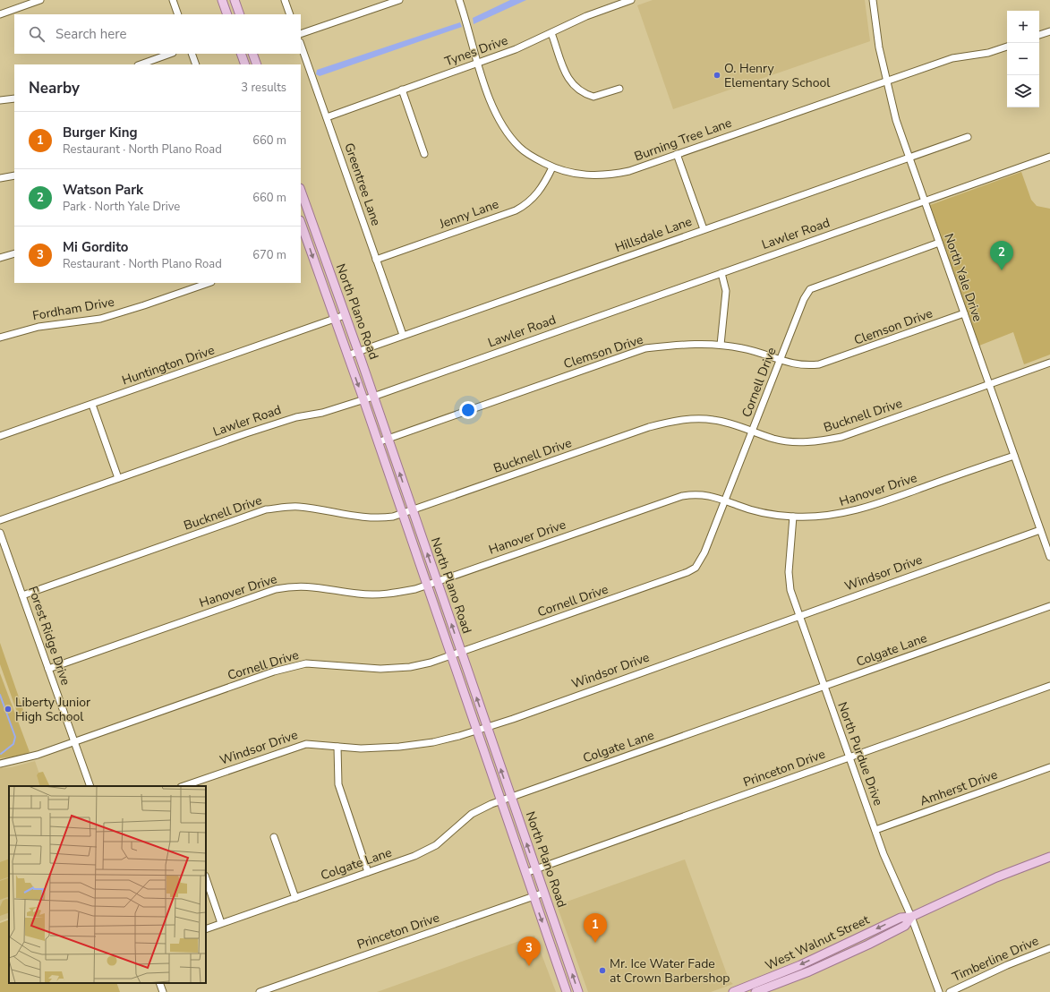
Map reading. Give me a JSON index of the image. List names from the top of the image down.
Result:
{
  "streets": {
    "main road": ["North Plano Road", "West Walnut Street"],
    "street": [
      "Tynes Drive",
      "Burning Tree Lane",
      "Greentree Lane",
      "Jenny Lane",
      "Lawler Road",
      "Hillsdale Lane",
      "North Yale Drive",
      "Fordham Drive",
      "Clemson Drive",
      "Huntington Drive",
      "Cornell Drive",
      "Bucknell Drive",
      "Hanover Drive",
      "Windsor Drive",
      "Forest Ridge Drive",
      "Colgate Lane",
      "North Purdue Drive",
      "Princeton Drive",
      "Amherst Drive",
      "Timberline Drive"
    ]
  },
  "crossings": [
    ["Tynes Drive", "Burning Tree Lane"],
    ["Tynes Drive", "Greentree Lane"],
    ["Burning Tree Lane", "Jenny Lane"],
    ["Burning Tree Lane", "North Yale Drive"],
    ["Greentree Lane", "Jenny Lane"],
    ["Greentree Lane", "Hillsdale Lane"],
    ["Lawler Road", "North Yale Drive"],
    ["Lawler Road", "North Plano Road"],
    ["Hillsdale Lane", "North Yale Drive"],
    ["Hillsdale Lane", "North Plano Road"],
    ["North Yale Drive", "Clemson Drive"],
    ["North Yale Drive", "Cornell Drive"],
    ["North Yale Drive", "Bucknell Drive"],
    ["North Yale Drive", "Hanover Drive"],
    ["North Yale Drive", "Windsor Drive"],
    ["North Plano Road", "Clemson Drive"],
    ["North Plano Road", "Huntington Drive"],
    ["North Plano Road", "Cornell Drive"],
    ["North Plano Road", "Bucknell Drive"],
    ["North Plano Road", "Hanover Drive"],
    ["North Plano Road", "Windsor Drive"],
    ["North Plano Road", "Colgate Lane"],
    ["North Plano Road", "Princeton Drive"],
    ["Clemson Drive", "Cornell Drive"],
    ["Cornell Drive", "Bucknell Drive"],
    ["Cornell Drive", "Hanover Drive"],
    ["Cornell Drive", "Forest Ridge Drive"],
    ["Bucknell Drive", "Forest Ridge Drive"],
    ["Hanover Drive", "Forest Ridge Drive"],
    ["Hanover Drive", "North Purdue Drive"],
    ["Windsor Drive", "North Purdue Drive"],
    ["Colgate Lane", "North Purdue Drive"],
    ["North Purdue Drive", "Princeton Drive"],
    ["North Purdue Drive", "Amherst Drive"],
    ["North Purdue Drive", "West Walnut Street"]
  ],
  "places": ["O. Henry Elementary School", "Liberty Junior High School", "Mr. Ice Water Fade at Crown Barbershop"],
  "page": {
    "map_buttons": ["+", "−"],
    "search": "Search here",
    "heading": ["Nearby", "3 results"],
    "list": [
      {
        "mark": "1",
        "name": "Burger King",
        "note": "Restaurant · North Plano Road",
        "value": "660 m"
      },
      {
        "mark": "2",
        "name": "Watson Park",
        "note": "Park · North Yale Drive",
        "value": "660 m"
      },
      {
        "mark": "3",
        "name": "Mi Gordito",
        "note": "Restaurant · North Plano Road",
        "value": "670 m"
      }
    ],
    "pins": ["2", "1", "3"]
  }
}
